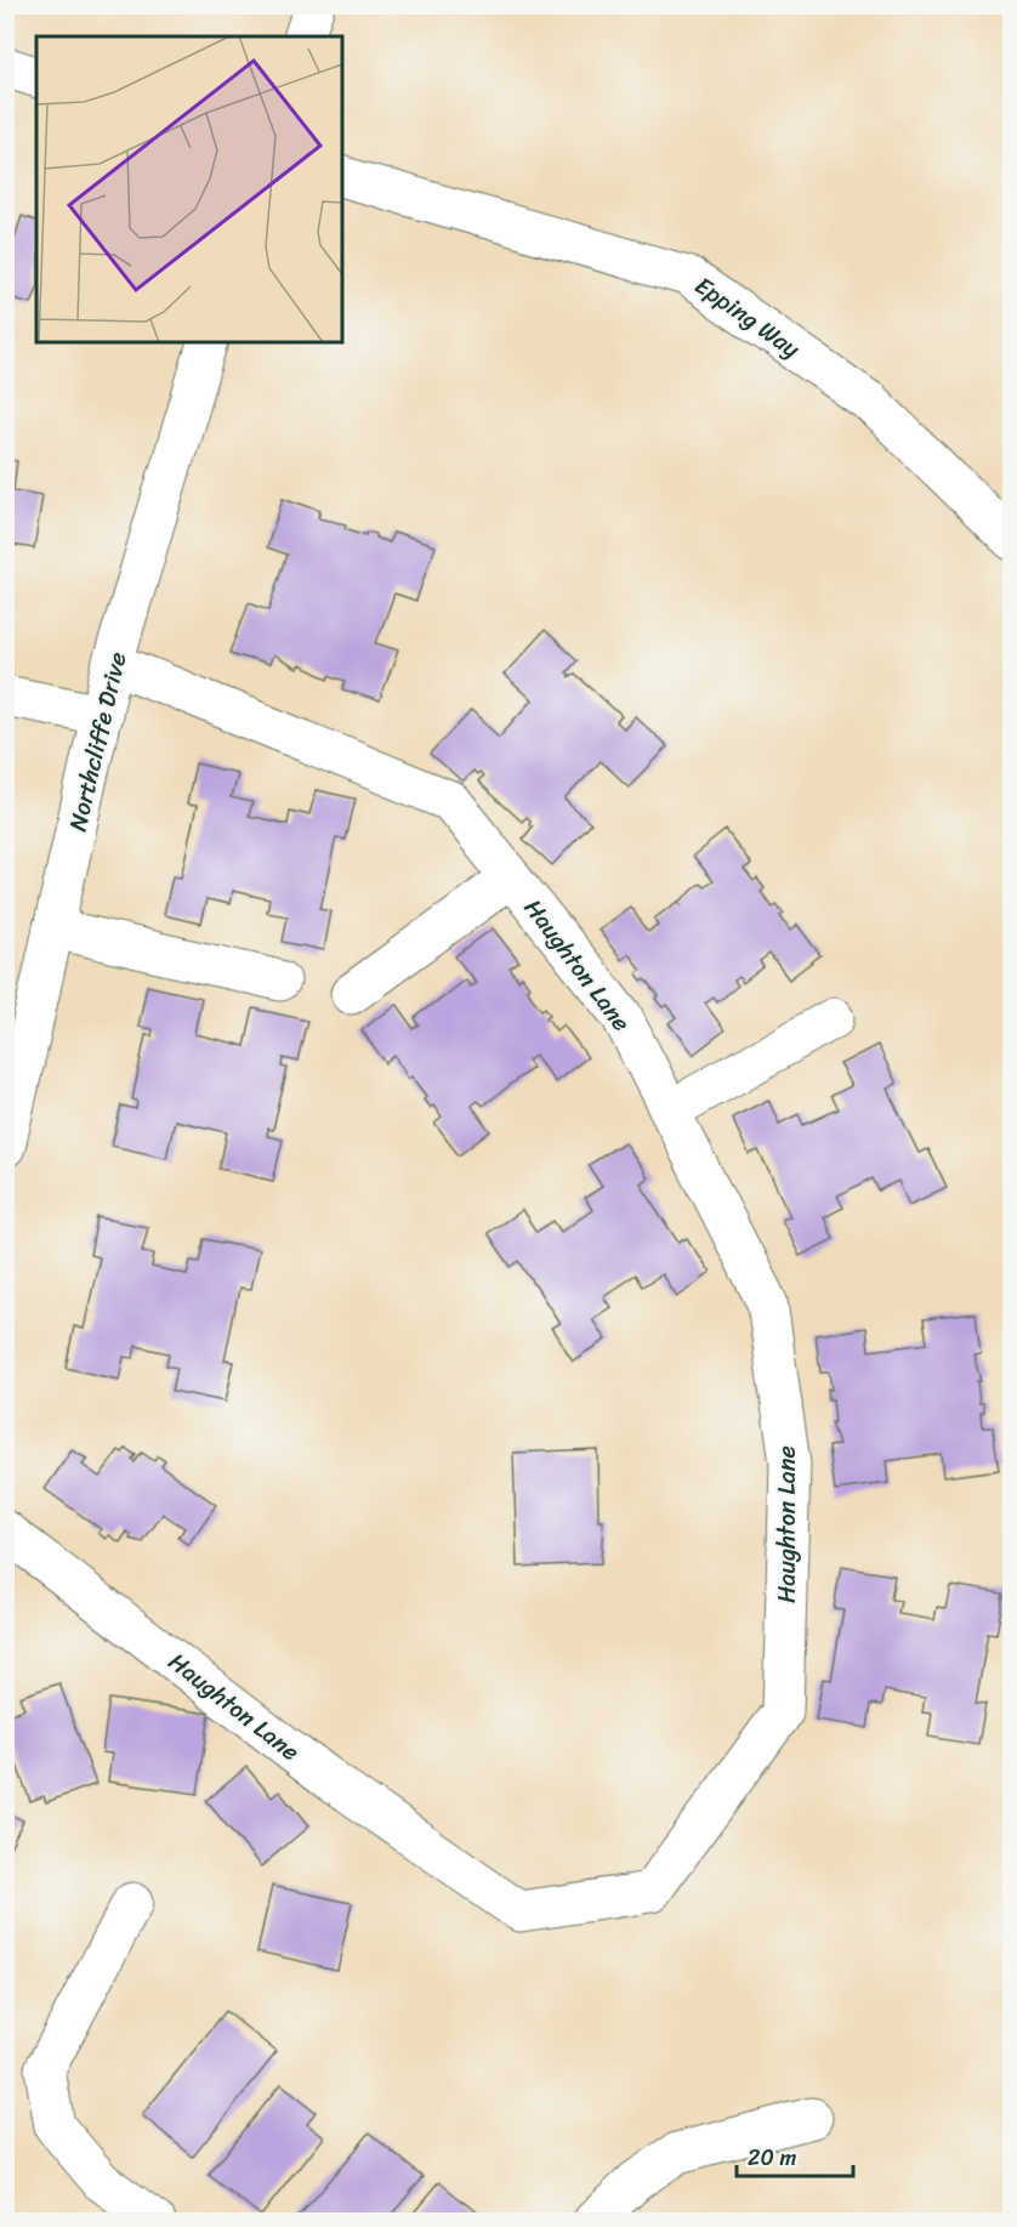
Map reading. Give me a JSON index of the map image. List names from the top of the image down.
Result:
{
  "streets": {
    "street": ["Epping Way", "Northcliffe Drive", "Haughton Lane"]
  },
  "crossings": [
    ["Northcliffe Drive", "Haughton Lane"]
  ],
  "scale_bar": "20 m"
}
